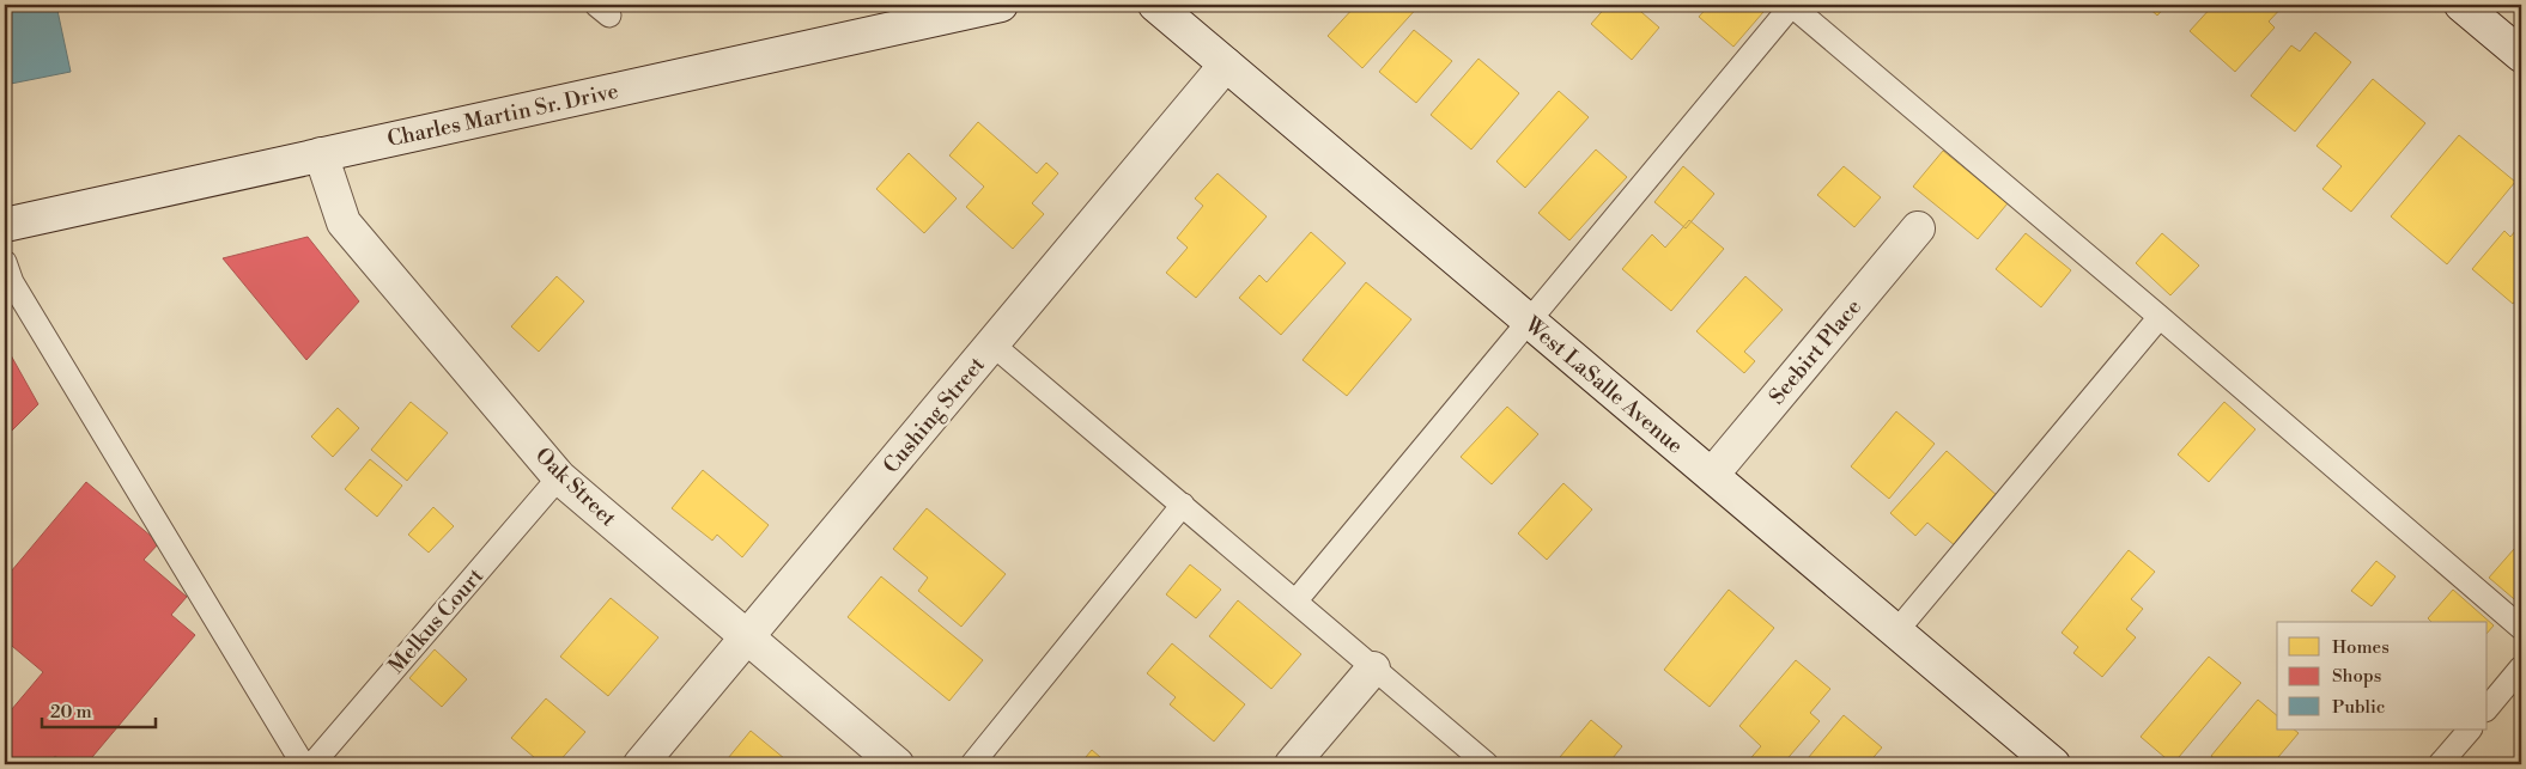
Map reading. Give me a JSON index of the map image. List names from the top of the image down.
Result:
{
  "streets": {
    "street": [
      "Charles Martin Sr. Drive",
      "Seebirt Place",
      "West LaSalle Avenue",
      "Cushing Street",
      "Oak Street"
    ],
    "lane": ["Melkus Court"]
  },
  "crossings": [
    ["Charles Martin Sr. Drive", "Oak Street"],
    ["Seebirt Place", "West LaSalle Avenue"],
    ["West LaSalle Avenue", "Cushing Street"],
    ["Cushing Street", "Oak Street"],
    ["Oak Street", "Melkus Court"]
  ],
  "legend": ["Homes", "Shops", "Public"],
  "scale_bar": "20 m"
}
